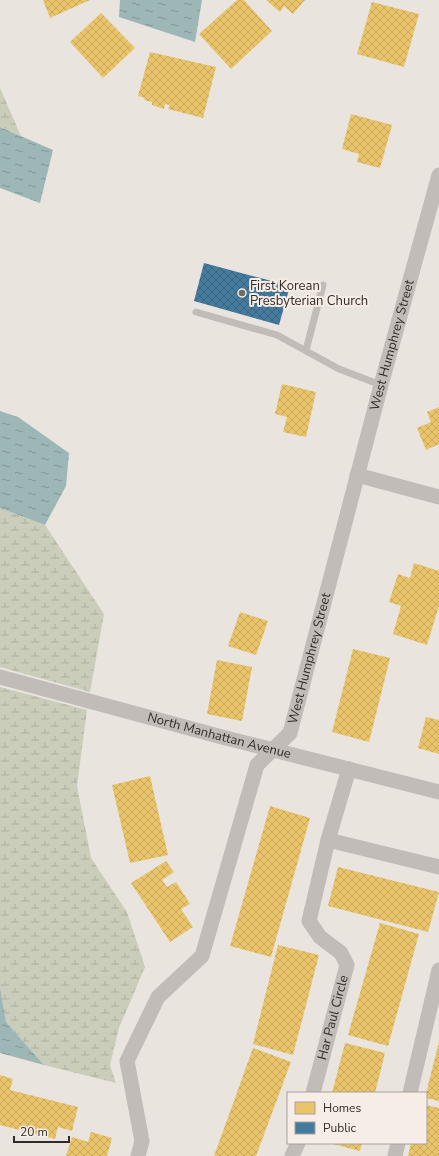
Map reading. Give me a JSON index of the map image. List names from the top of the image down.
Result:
{
  "streets": {
    "street": ["West Humphrey Street", "North Manhattan Avenue", "Har Paul Circle"]
  },
  "crossings": [
    ["West Humphrey Street", "North Manhattan Avenue"],
    ["North Manhattan Avenue", "Har Paul Circle"]
  ],
  "places": ["First Korean Presbyterian Church"],
  "legend": ["Homes", "Public"],
  "scale_bar": "20 m"
}
